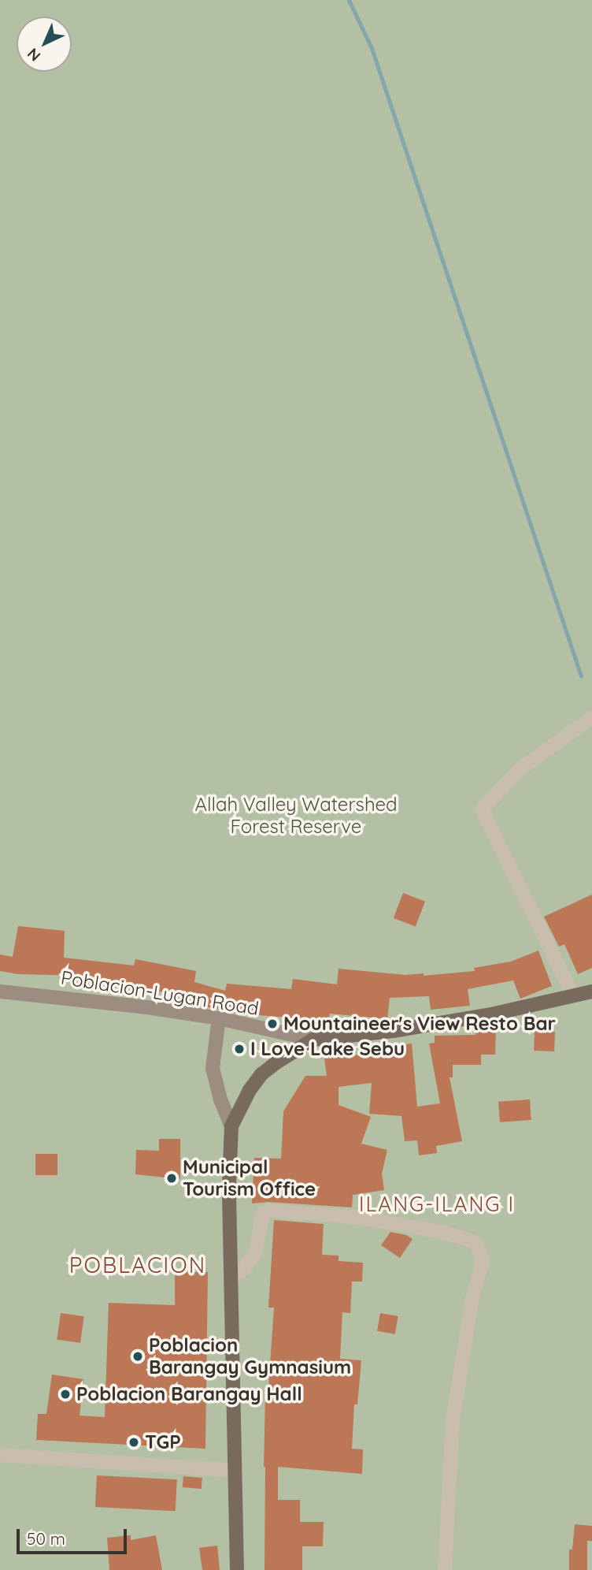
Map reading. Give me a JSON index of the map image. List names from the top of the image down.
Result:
{
  "streets": {
    "main road": ["Poblacion-Lugan Road"]
  },
  "districts": ["ILANG-ILANG I", "POBLACION"],
  "parks": ["Allah Valley Watershed Forest Reserve"],
  "places": [
    "Mountaineer's View Resto Bar",
    "I Love Lake Sebu",
    "Municipal Tourism Office",
    "Poblacion Barangay Gymnasium",
    "Poblacion Barangay Hall",
    "TGP"
  ],
  "scale_bar": "50 m",
  "north": "bottom left"
}
